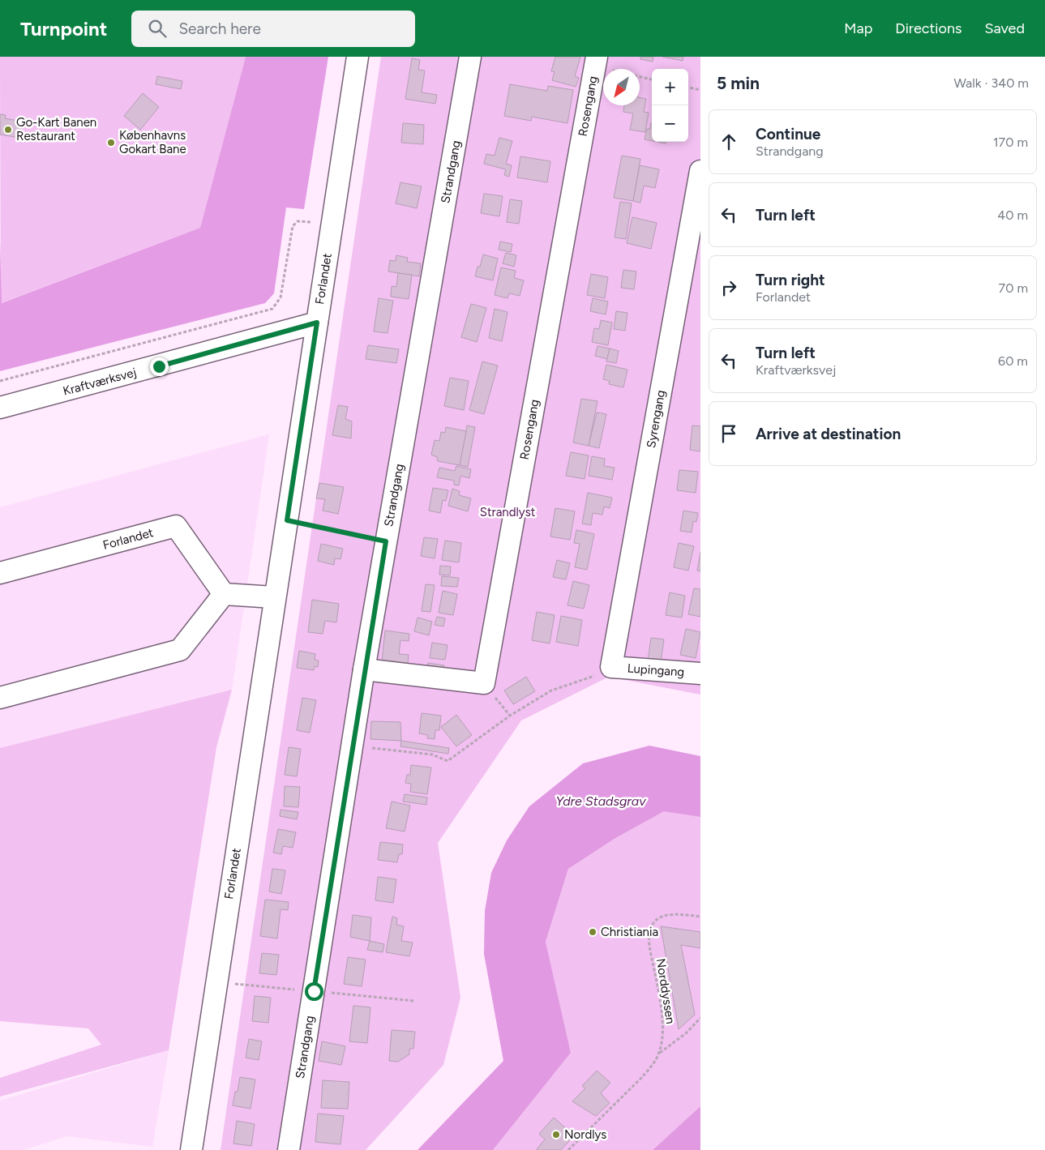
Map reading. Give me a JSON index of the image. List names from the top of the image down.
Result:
{
  "streets": {
    "street": [
      "Rosengang",
      "Strandgang",
      "Forlandet",
      "Kraftværksvej",
      "Syrengang",
      "Lupingang"
    ],
    "path": ["Norddyssen"]
  },
  "crossings": [
    ["Rosengang", "Strandgang"],
    ["Forlandet", "Kraftværksvej"],
    ["Syrengang", "Lupingang"]
  ],
  "water": ["Ydre Stadsgrav"],
  "parks": ["Strandlyst"],
  "places": [
    "Go-Kart Banen Restaurant",
    "Københavns Gokart Bane",
    "Christiania",
    "Nordlys"
  ],
  "north": "bottom left",
  "page": {
    "header": "Turnpoint",
    "search": "Search here",
    "nav": ["Map", "Directions", "Saved"],
    "heading": ["5 min", "Walk · 340 m"],
    "map_buttons": ["+", "−"],
    "list": [
      ["Continue", "Strandgang", "170 m"],
      ["Turn left", "40 m"],
      ["Turn right", "Forlandet", "70 m"],
      ["Turn left", "Kraftværksvej", "60 m"],
      "Arrive at destination"
    ]
  }
}
